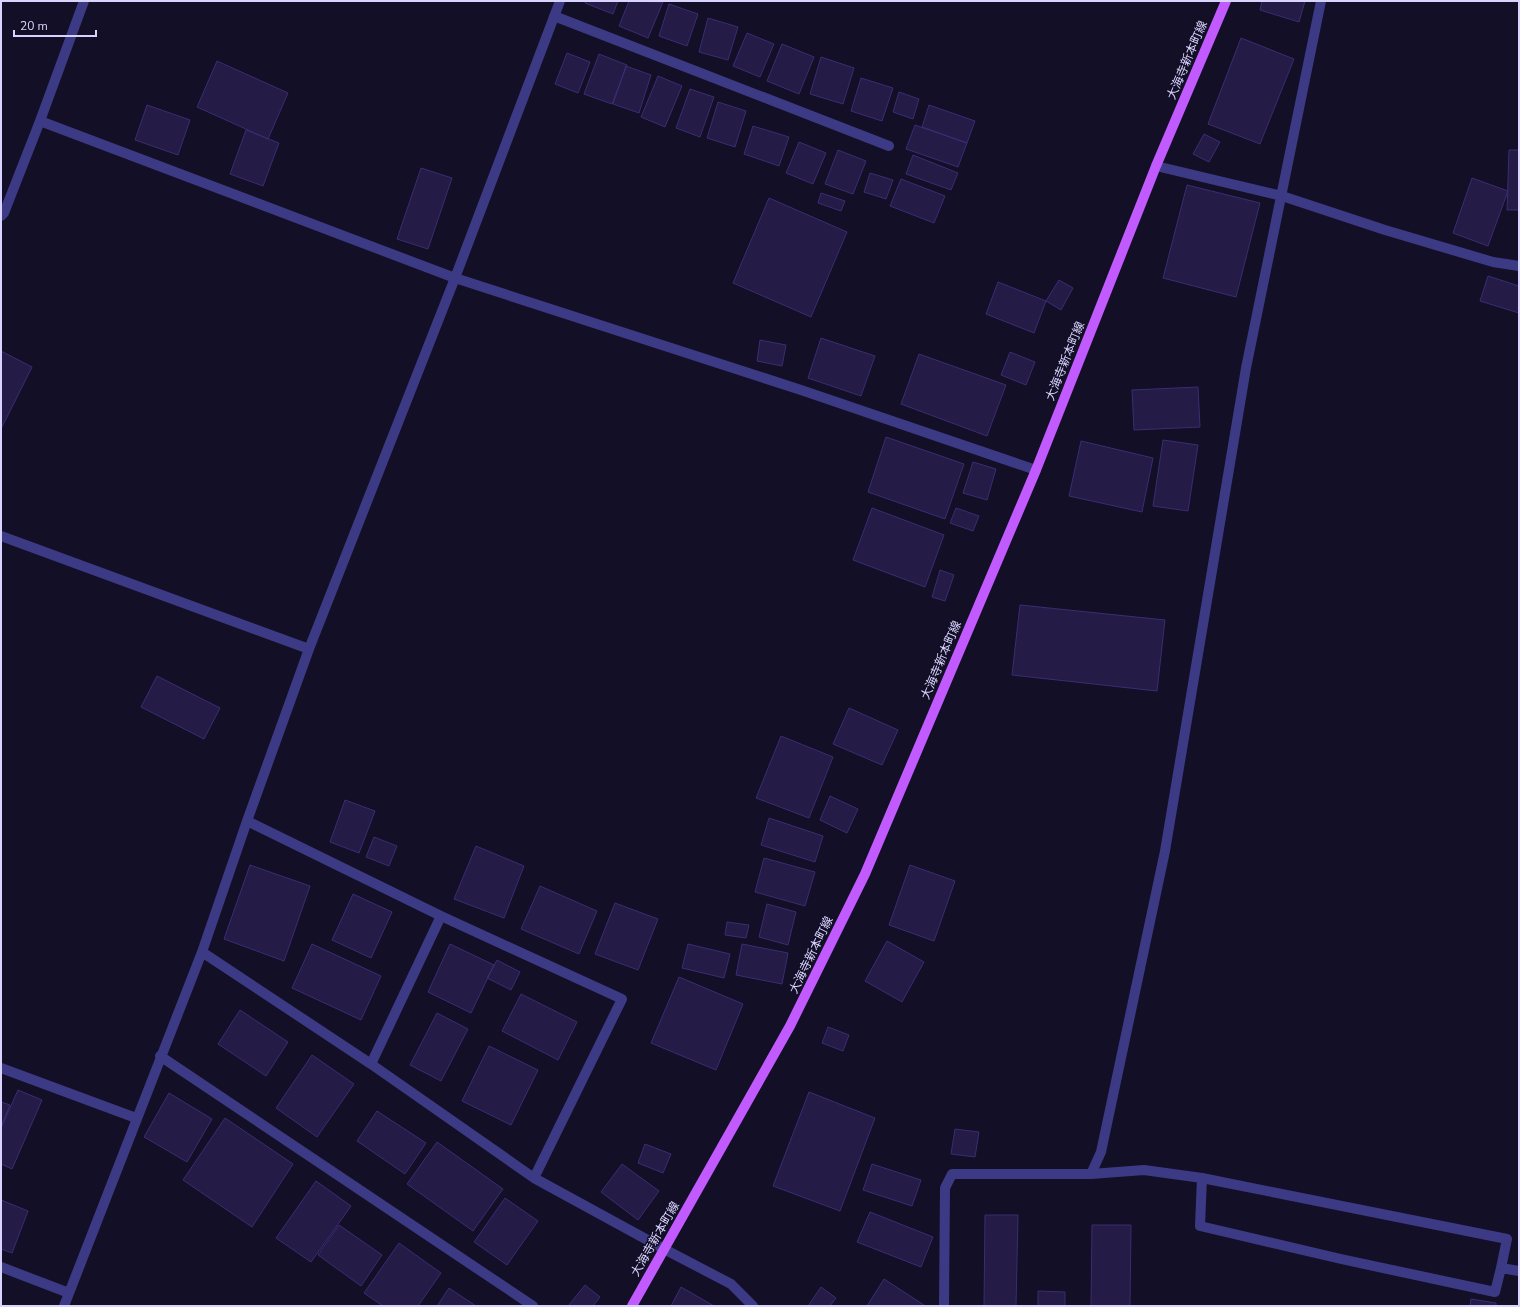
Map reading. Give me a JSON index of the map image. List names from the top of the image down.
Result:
{
  "streets": {
    "main road": ["大海寺新本町線"]
  },
  "scale_bar": "20 m"
}
